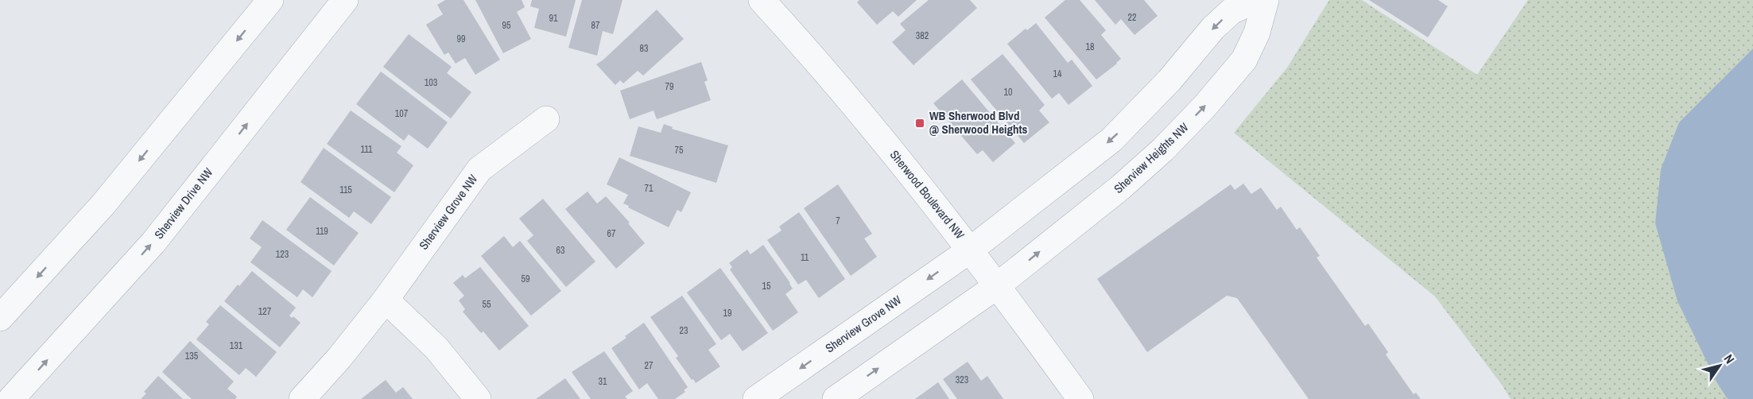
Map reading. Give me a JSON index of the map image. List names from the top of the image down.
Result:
{
  "streets": {
    "street": [
      "Sherview Heights NW",
      "Sherwood Boulevard NW",
      "Sherview Drive NW",
      "Sherview Grove NW"
    ]
  },
  "crossings": [
    ["Sherview Heights NW", "Sherwood Boulevard NW"],
    ["Sherwood Boulevard NW", "Sherview Grove NW"]
  ],
  "places": {
    "transit": ["WB Sherwood Blvd @ Sherwood Heights"]
  },
  "house_numbers": [
    "22",
    "91",
    "95",
    "87",
    "382",
    "99",
    "18",
    "83",
    "14",
    "103",
    "79",
    "10",
    "107",
    "111",
    "75",
    "71",
    "115",
    "7",
    "119",
    "67",
    "63",
    "123",
    "11",
    "59",
    "15",
    "55",
    "127",
    "19",
    "23",
    "131",
    "135",
    "27",
    "323",
    "31"
  ],
  "north": "top right"
}
